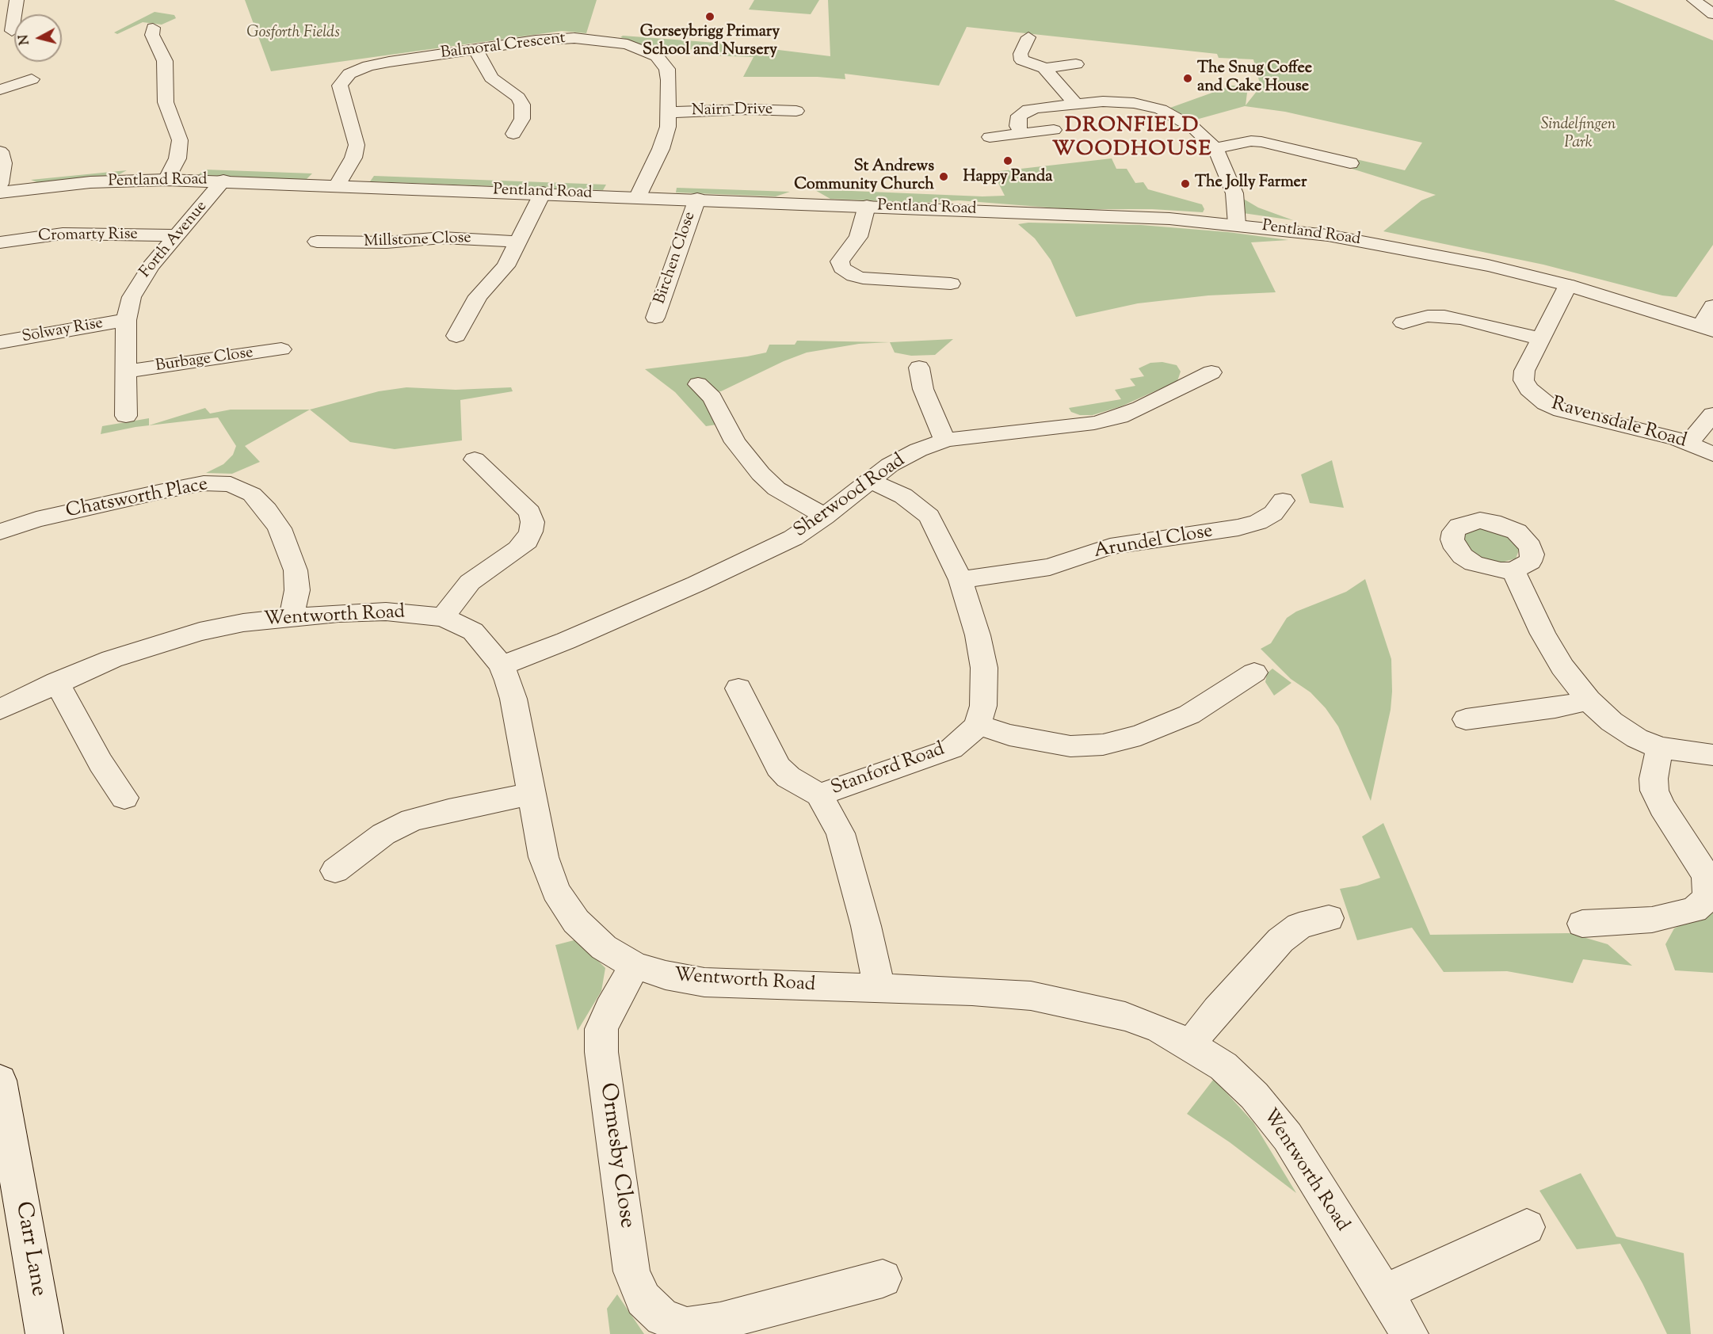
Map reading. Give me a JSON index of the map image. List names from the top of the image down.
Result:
{
  "streets": {
    "street": [
      "Balmoral Crescent",
      "Nairn Drive",
      "Pentland Road",
      "Cromarty Rise",
      "Forth Avenue",
      "Millstone Close",
      "Birchen Close",
      "Solway Rise",
      "Burbage Close",
      "Ravensdale Road",
      "Sherwood Road",
      "Chatsworth Place",
      "Arundel Close",
      "Wentworth Road",
      "Stanford Road",
      "Ormesby Close",
      "Carr Lane"
    ]
  },
  "crossings": [
    ["Balmoral Crescent", "Nairn Drive"],
    ["Balmoral Crescent", "Pentland Road"],
    ["Pentland Road", "Forth Avenue"],
    ["Pentland Road", "Birchen Close"],
    ["Pentland Road", "Ravensdale Road"],
    ["Cromarty Rise", "Forth Avenue"],
    ["Forth Avenue", "Solway Rise"],
    ["Forth Avenue", "Burbage Close"],
    ["Sherwood Road", "Wentworth Road"],
    ["Chatsworth Place", "Wentworth Road"],
    ["Wentworth Road", "Stanford Road"],
    ["Wentworth Road", "Ormesby Close"]
  ],
  "districts": ["DRONFIELD WOODHOUSE"],
  "parks": ["Gosforth Fields", "Sindelfingen Park"],
  "places": [
    "Gorseybrigg Primary School and Nursery",
    "The Snug Coffee and Cake House",
    "Happy Panda",
    "St Andrews Community Church",
    "The Jolly Farmer"
  ],
  "north": "left"
}
